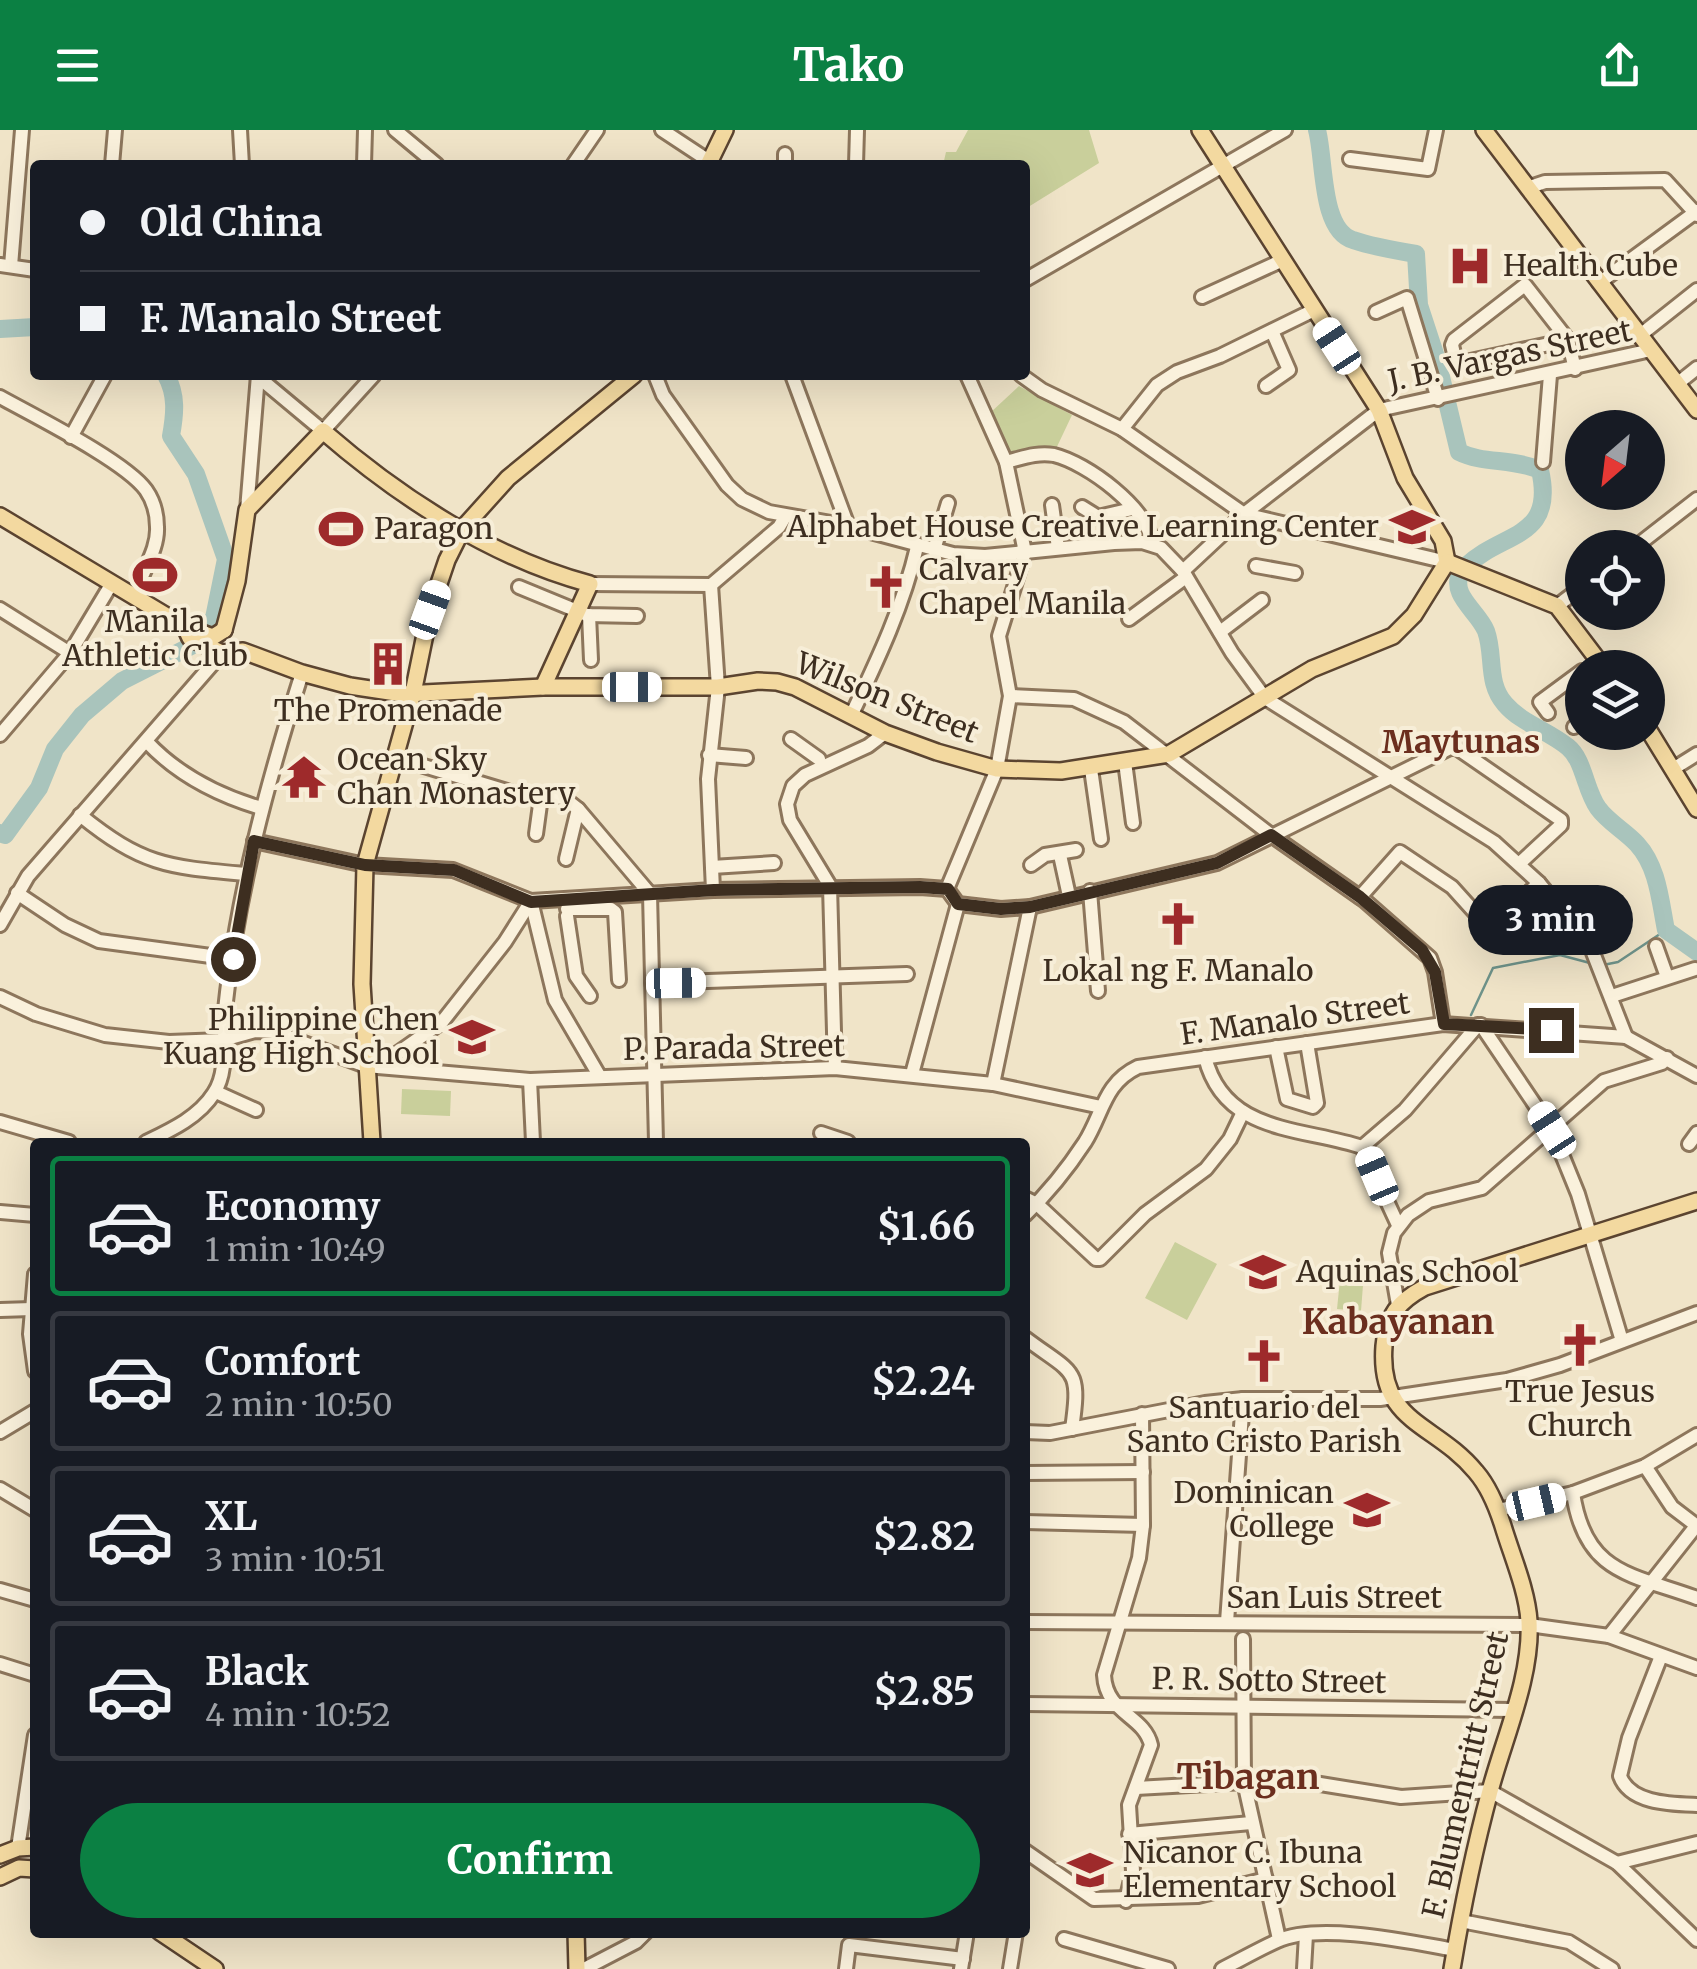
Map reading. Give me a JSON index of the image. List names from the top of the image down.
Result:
{
  "streets": {
    "main road": ["Wilson Street", "F. Blumentritt Street"],
    "street": [
      "J. B. Vargas Street",
      "F. Manalo Street",
      "P. Parada Street",
      "San Luis Street",
      "P. R. Sotto Street"
    ]
  },
  "crossings": [
    ["F. Manalo Street", "P. Parada Street"],
    ["San Luis Street", "F. Blumentritt Street"],
    ["P. R. Sotto Street", "F. Blumentritt Street"]
  ],
  "districts": ["Maytunas", "Kabayanan", "Tibagan"],
  "places": {
    "hospital": ["Health Cube"],
    "school or university": [
      "Alphabet House Creative Learning Center",
      "Philippine Chen Kuang High School",
      "Aquinas School",
      "Dominican College",
      "Nicanor C. Ibuna Elementary School"
    ],
    "sports": ["Paragon", "Manila Athletic Club"],
    "church": [
      "Calvary Chapel Manila",
      "Lokal ng F. Manalo",
      "True Jesus Church",
      "Santuario del Santo Cristo Parish"
    ],
    "building": ["The Promenade"],
    "temple": ["Ocean Sky Chan Monastery"]
  },
  "north": "bottom left",
  "page": {
    "header": "Tako",
    "banner": ["Old China", "F. Manalo Street"],
    "bubble": "3 min",
    "list": [
      {
        "name": "Economy",
        "note": "1 min · 10:49",
        "value": "$1.66"
      },
      {
        "name": "Comfort",
        "note": "2 min · 10:50",
        "value": "$2.24"
      },
      {
        "name": "XL",
        "note": "3 min · 10:51",
        "value": "$2.82"
      },
      {
        "name": "Black",
        "note": "4 min · 10:52",
        "value": "$2.85"
      }
    ],
    "buttons": "Confirm"
  }
}
